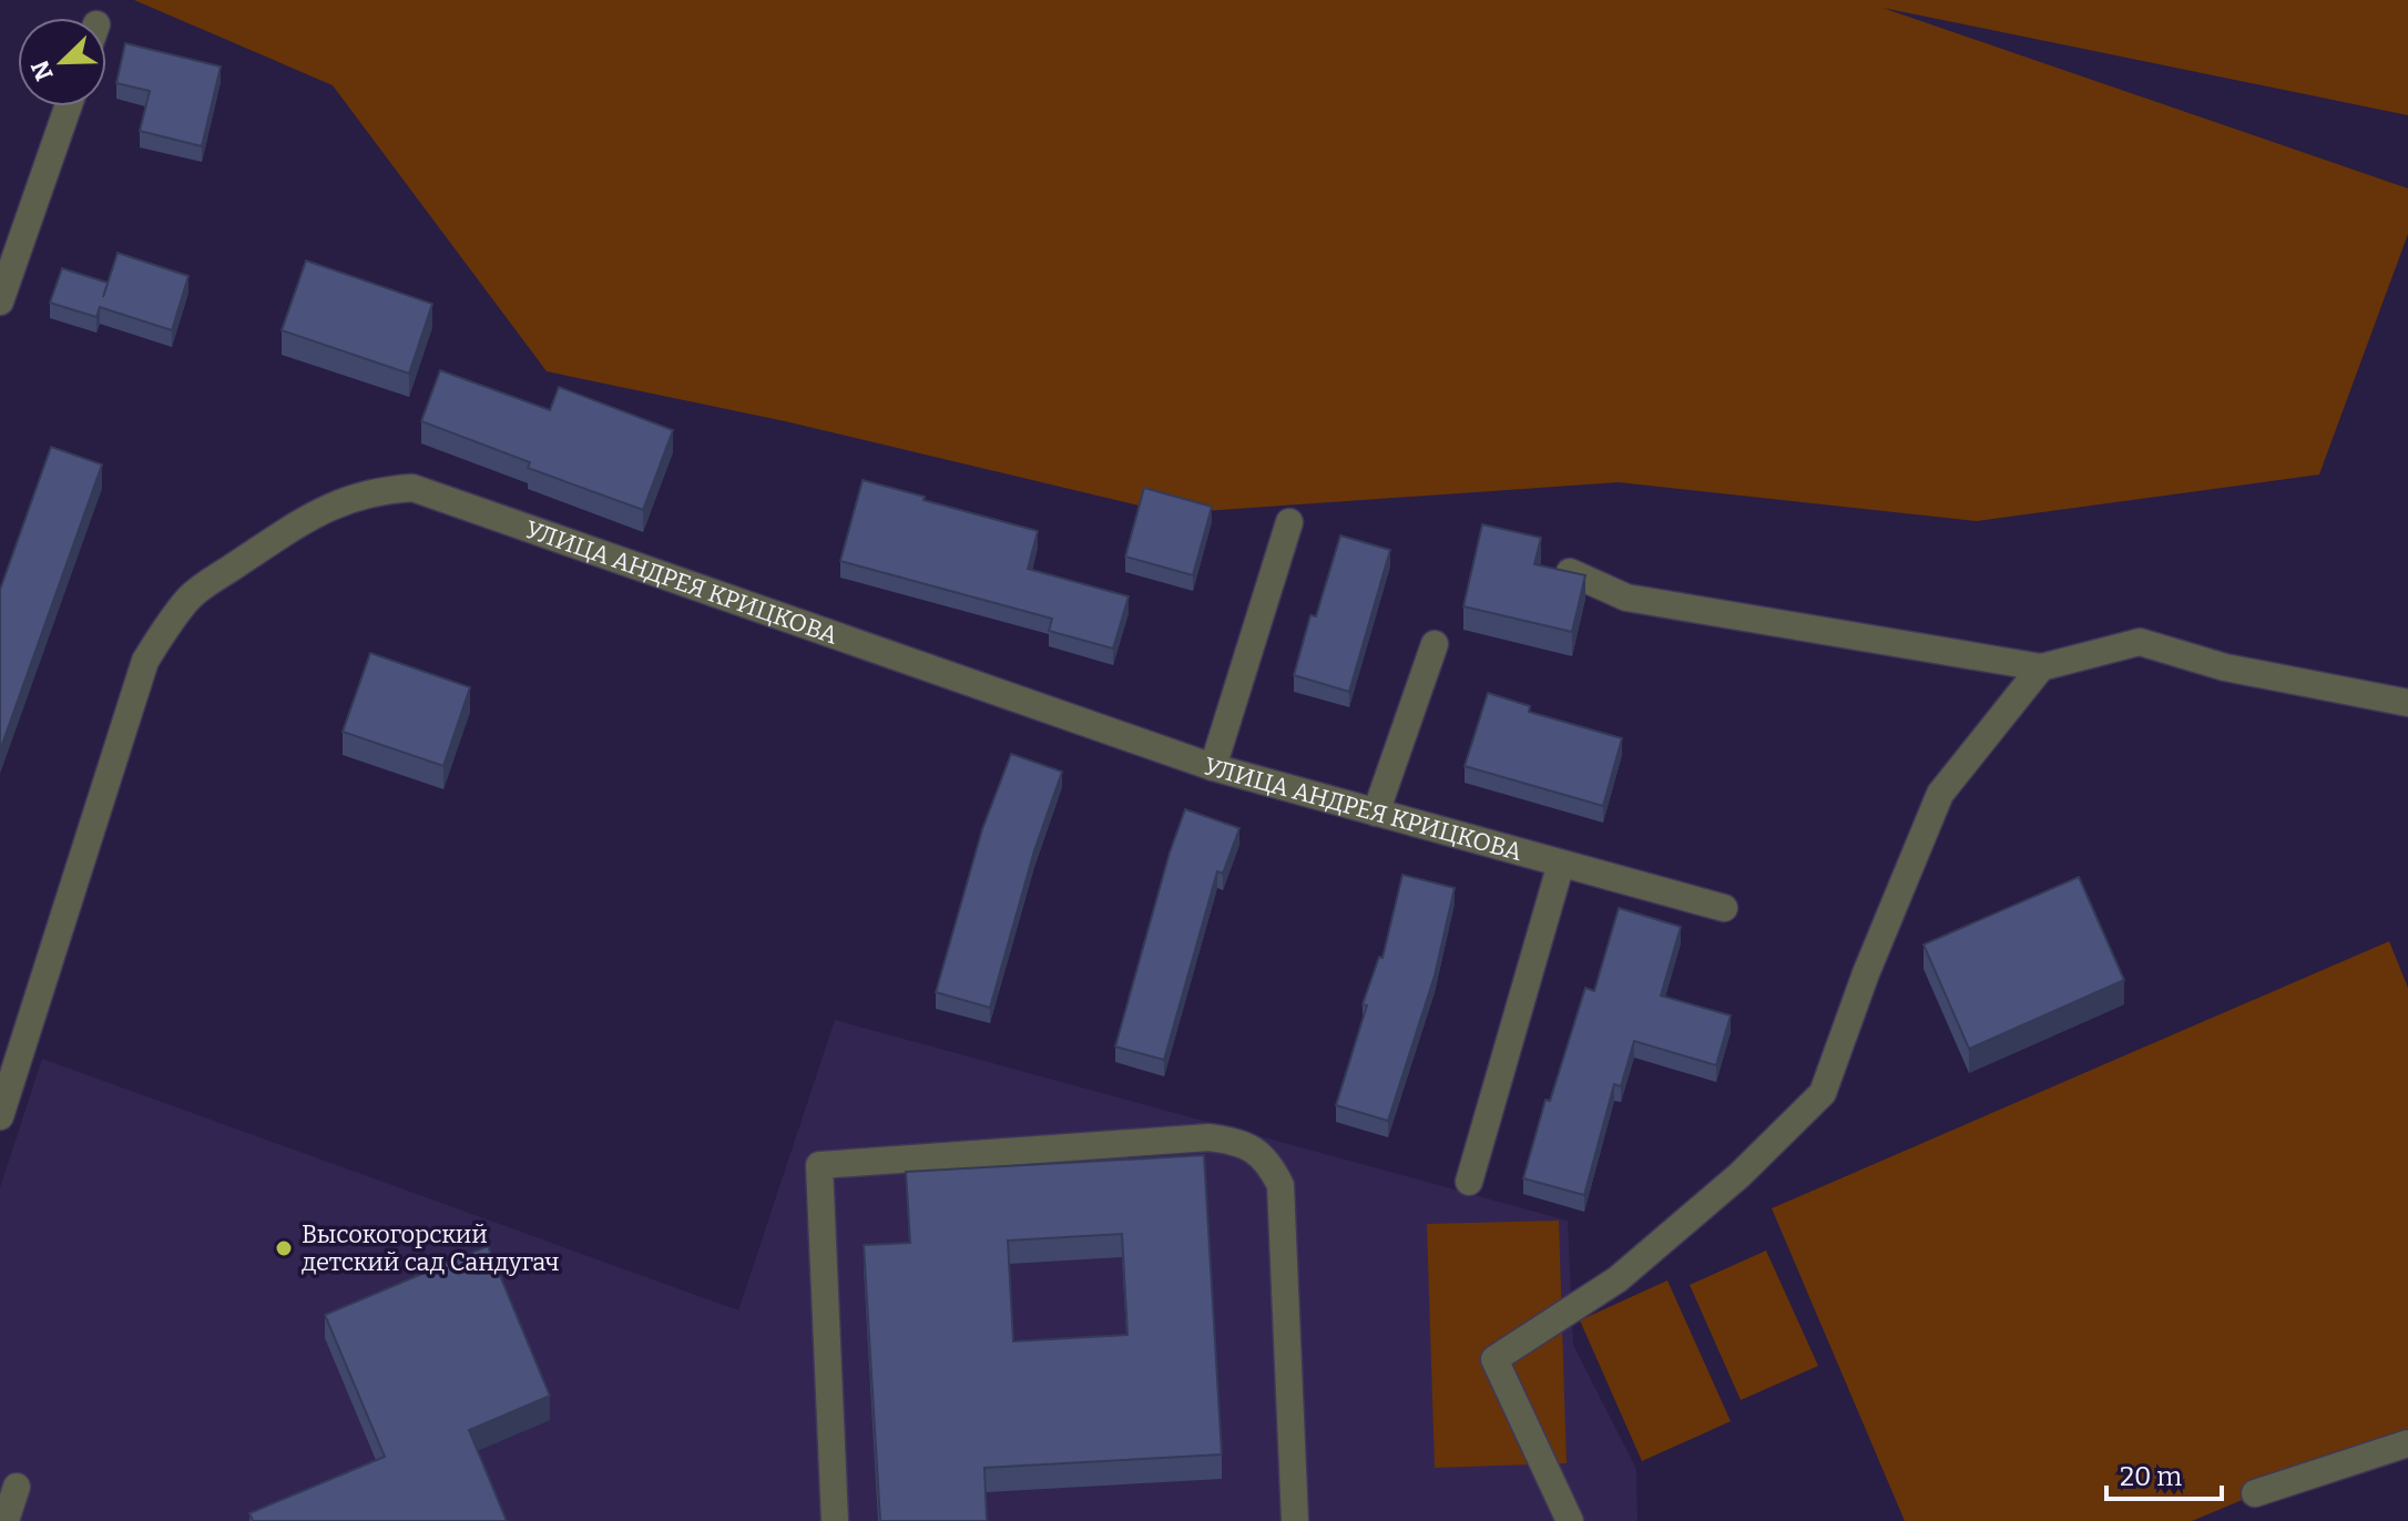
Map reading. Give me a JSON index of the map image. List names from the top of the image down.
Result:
{
  "streets": {
    "street": ["УЛИЦА АНДРЕЯ КРИЦКОВА"]
  },
  "places": ["Высокогорский детский сад Сандугач"],
  "scale_bar": "20 m",
  "north": "bottom left"
}
